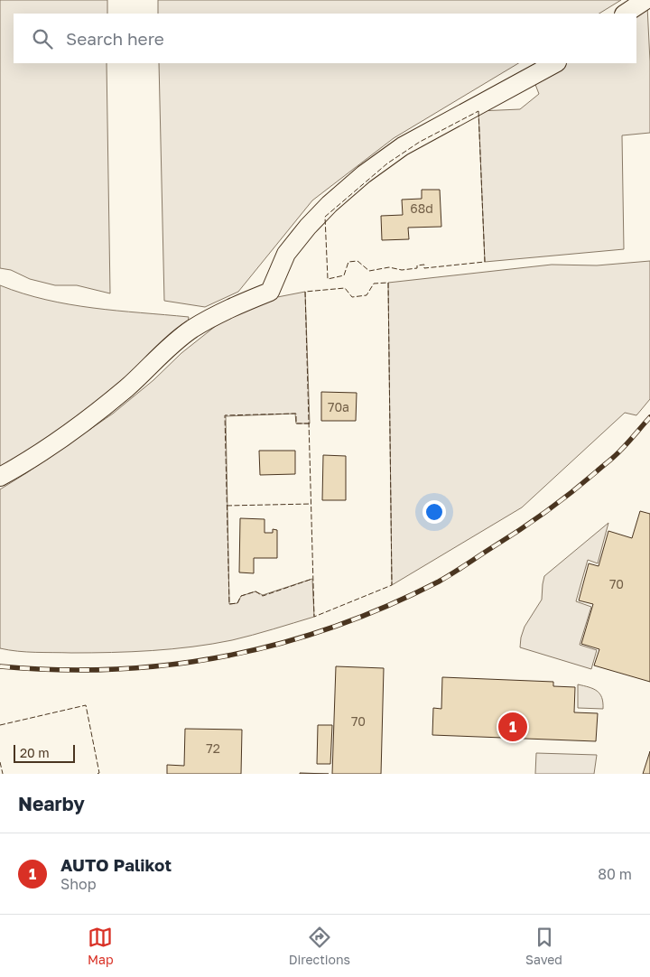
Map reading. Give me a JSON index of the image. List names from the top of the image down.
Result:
{
  "house_numbers": [
    "68d",
    "70a",
    "70",
    "70",
    "72"
  ],
  "scale_bar": "20 m",
  "page": {
    "search": "Search here",
    "pins": "1",
    "scale": "20 m",
    "heading": "Nearby",
    "list": [
      {
        "mark": "1",
        "name": "AUTO Palikot",
        "note": "Shop",
        "value": "80 m"
      }
    ],
    "nav": ["Map", "Directions", "Saved"]
  }
}
